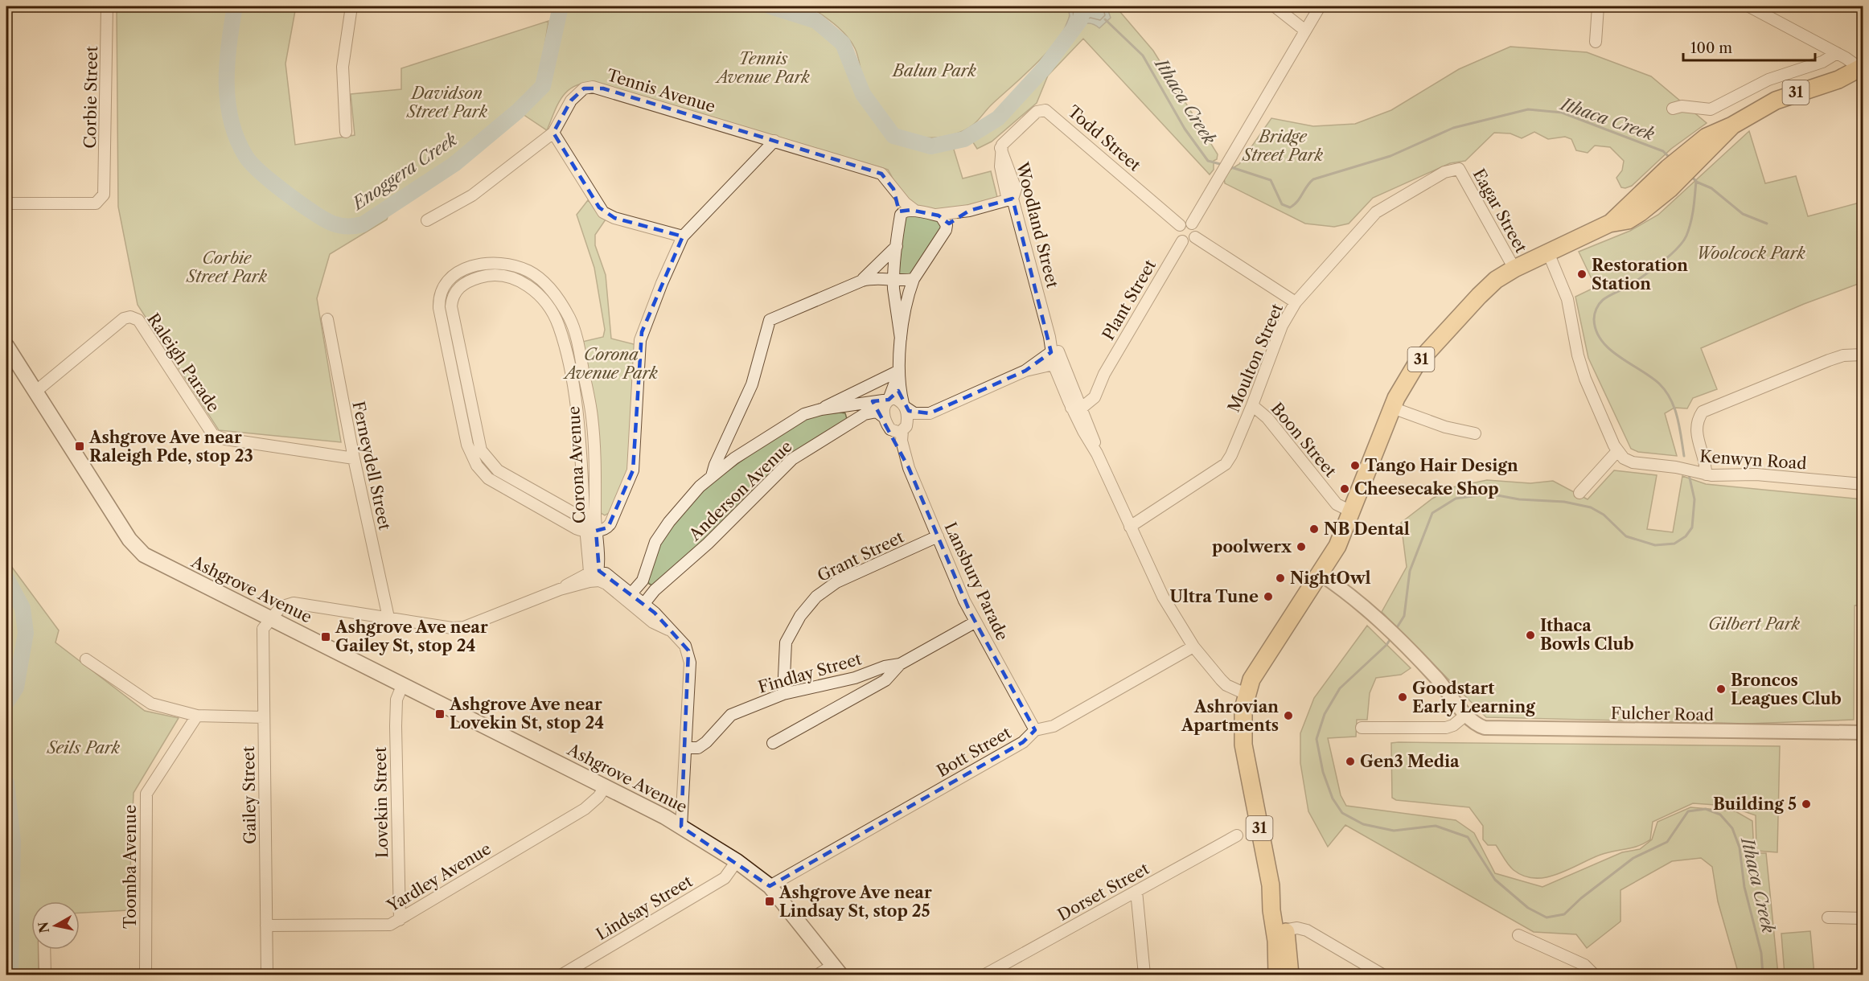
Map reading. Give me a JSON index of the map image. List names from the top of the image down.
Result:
{
  "streets": {
    "main road": ["31", "Ashgrove Avenue"],
    "street": [
      "Tennis Avenue",
      "Corbie Street",
      "Todd Street",
      "Eagar Street",
      "Woodland Street",
      "Plant Street",
      "Moulton Street",
      "Raleigh Parade",
      "Boon Street",
      "Kenwyn Road",
      "Corona Avenue",
      "Ferneydell Street",
      "Anderson Avenue",
      "Grant Street",
      "Lansbury Parade",
      "Findlay Street",
      "Fulcher Road",
      "Bott Street",
      "Gailey Street",
      "Lovekin Street",
      "Toomba Avenue",
      "Yardley Avenue",
      "Dorset Street",
      "Lindsay Street"
    ]
  },
  "crossings": [
    ["31", "Eagar Street"],
    ["31", "Woodland Street"],
    ["31", "Boon Street"],
    ["31", "Fulcher Road"],
    ["Todd Street", "Woodland Street"],
    ["Todd Street", "Plant Street"],
    ["Eagar Street", "Moulton Street"],
    ["Woodland Street", "Plant Street"],
    ["Woodland Street", "Moulton Street"],
    ["Woodland Street", "Bott Street"],
    ["Moulton Street", "Boon Street"],
    ["Raleigh Parade", "Ferneydell Street"],
    ["Raleigh Parade", "Ashgrove Avenue"],
    ["Anderson Avenue", "Lansbury Parade"],
    ["Grant Street", "Lansbury Parade"],
    ["Grant Street", "Findlay Street"],
    ["Lansbury Parade", "Findlay Street"],
    ["Lansbury Parade", "Bott Street"],
    ["Ashgrove Avenue", "Bott Street"],
    ["Ashgrove Avenue", "Gailey Street"],
    ["Ashgrove Avenue", "Lovekin Street"],
    ["Ashgrove Avenue", "Yardley Avenue"],
    ["Ashgrove Avenue", "Lindsay Street"],
    ["Gailey Street", "Yardley Avenue"],
    ["Lovekin Street", "Yardley Avenue"]
  ],
  "water": ["Ithaca Creek", "Enoggera Creek"],
  "parks": [
    "Tennis Avenue Park",
    "Balun Park",
    "Davidson Street Park",
    "Bridge Street Park",
    "Woolcock Park",
    "Corbie Street Park",
    "Corona Avenue Park",
    "Gilbert Park",
    "Seils Park"
  ],
  "places": {
    "other": [
      "Restoration Station",
      "Tango Hair Design",
      "Cheesecake Shop",
      "NB Dental",
      "poolwerx",
      "NightOwl",
      "Ultra Tune",
      "Ithaca Bowls Club",
      "Broncos Leagues Club",
      "Goodstart Early Learning",
      "Ashrovian Apartments",
      "Gen3 Media",
      "Building 5"
    ],
    "transit": [
      "Ashgrove Ave near Raleigh Pde, stop 23",
      "Ashgrove Ave near Gailey St, stop 24",
      "Ashgrove Ave near Lovekin St, stop 24",
      "Ashgrove Ave near Lindsay St, stop 25"
    ]
  },
  "scale_bar": "100 m",
  "north": "left"
}
